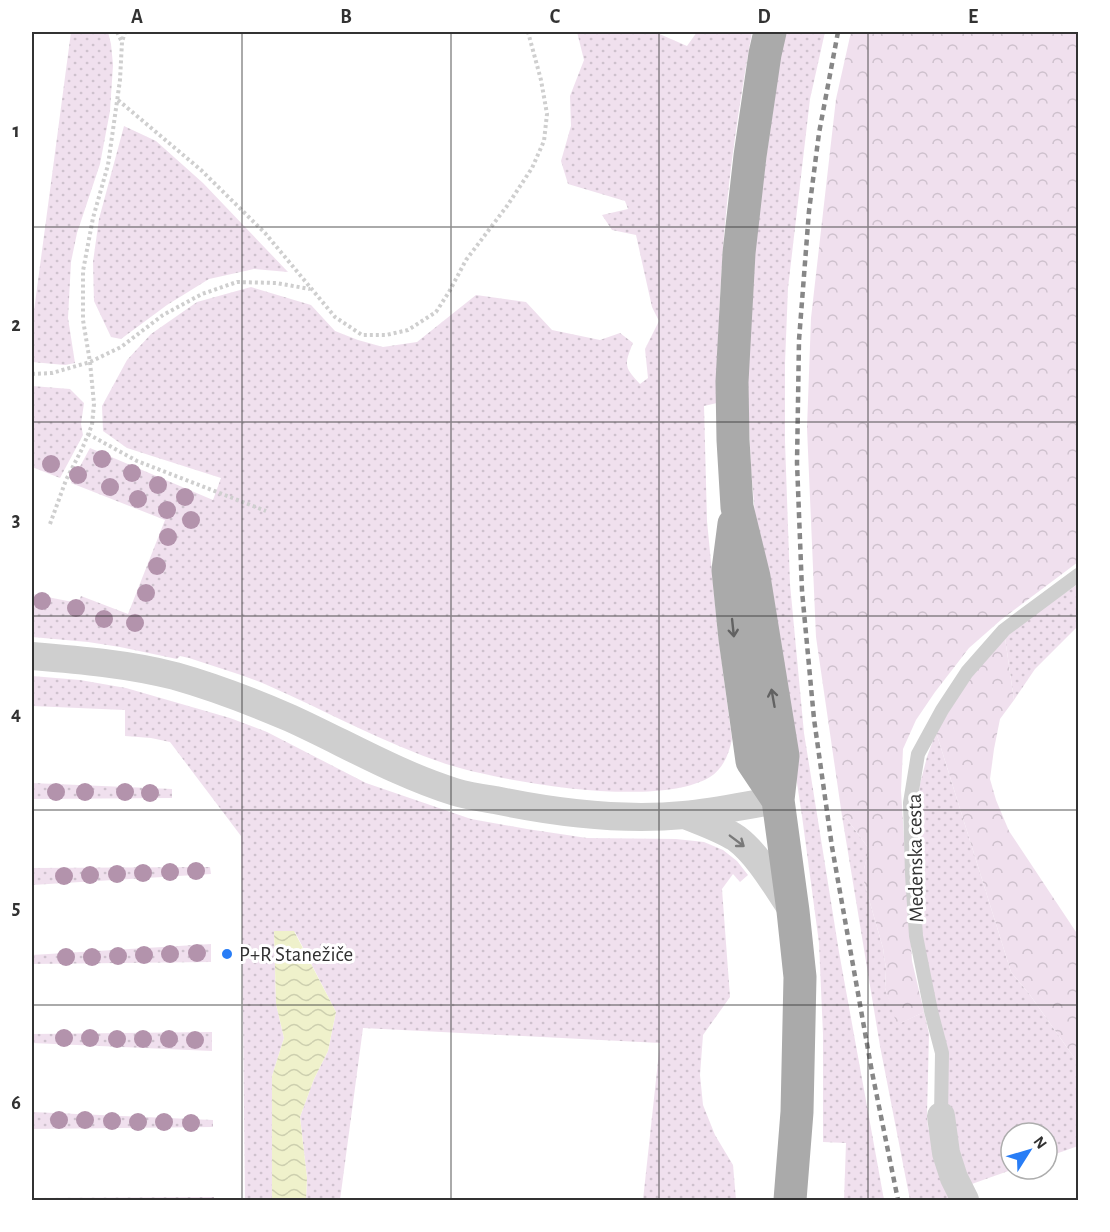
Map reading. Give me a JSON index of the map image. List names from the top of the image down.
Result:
{
  "streets": {
    "street": ["Medenska cesta"]
  },
  "places": ["P+R Stanežiče"],
  "north": "top right",
  "grid": {
    "columns": [
      "A",
      "B",
      "C",
      "D",
      "E"
    ],
    "rows": [
      "1",
      "2",
      "3",
      "4",
      "5",
      "6"
    ]
  }
}
